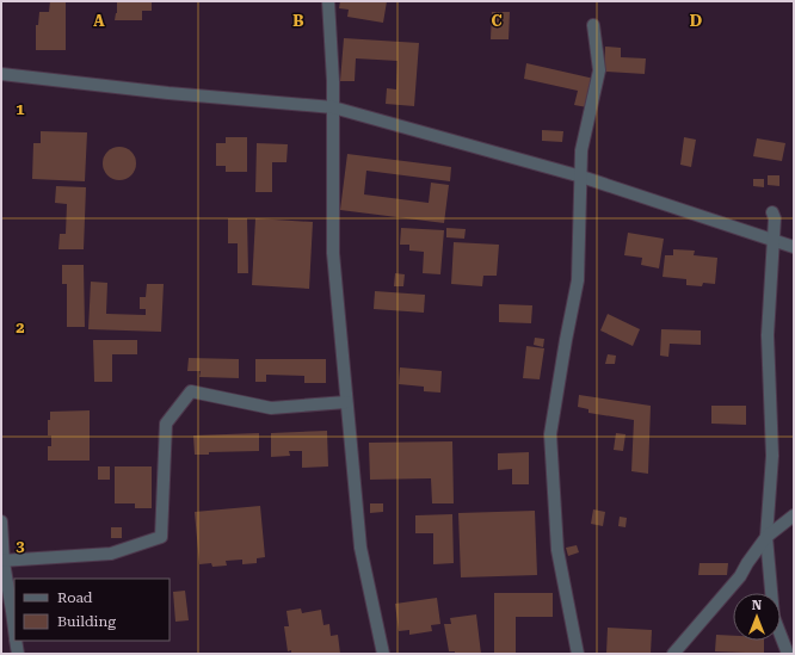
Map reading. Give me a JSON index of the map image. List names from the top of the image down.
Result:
{
  "legend": ["Road", "Building"],
  "north": "top",
  "grid": {
    "columns": [
      "A",
      "B",
      "C",
      "D"
    ],
    "rows": ["1", "2", "3"]
  }
}
